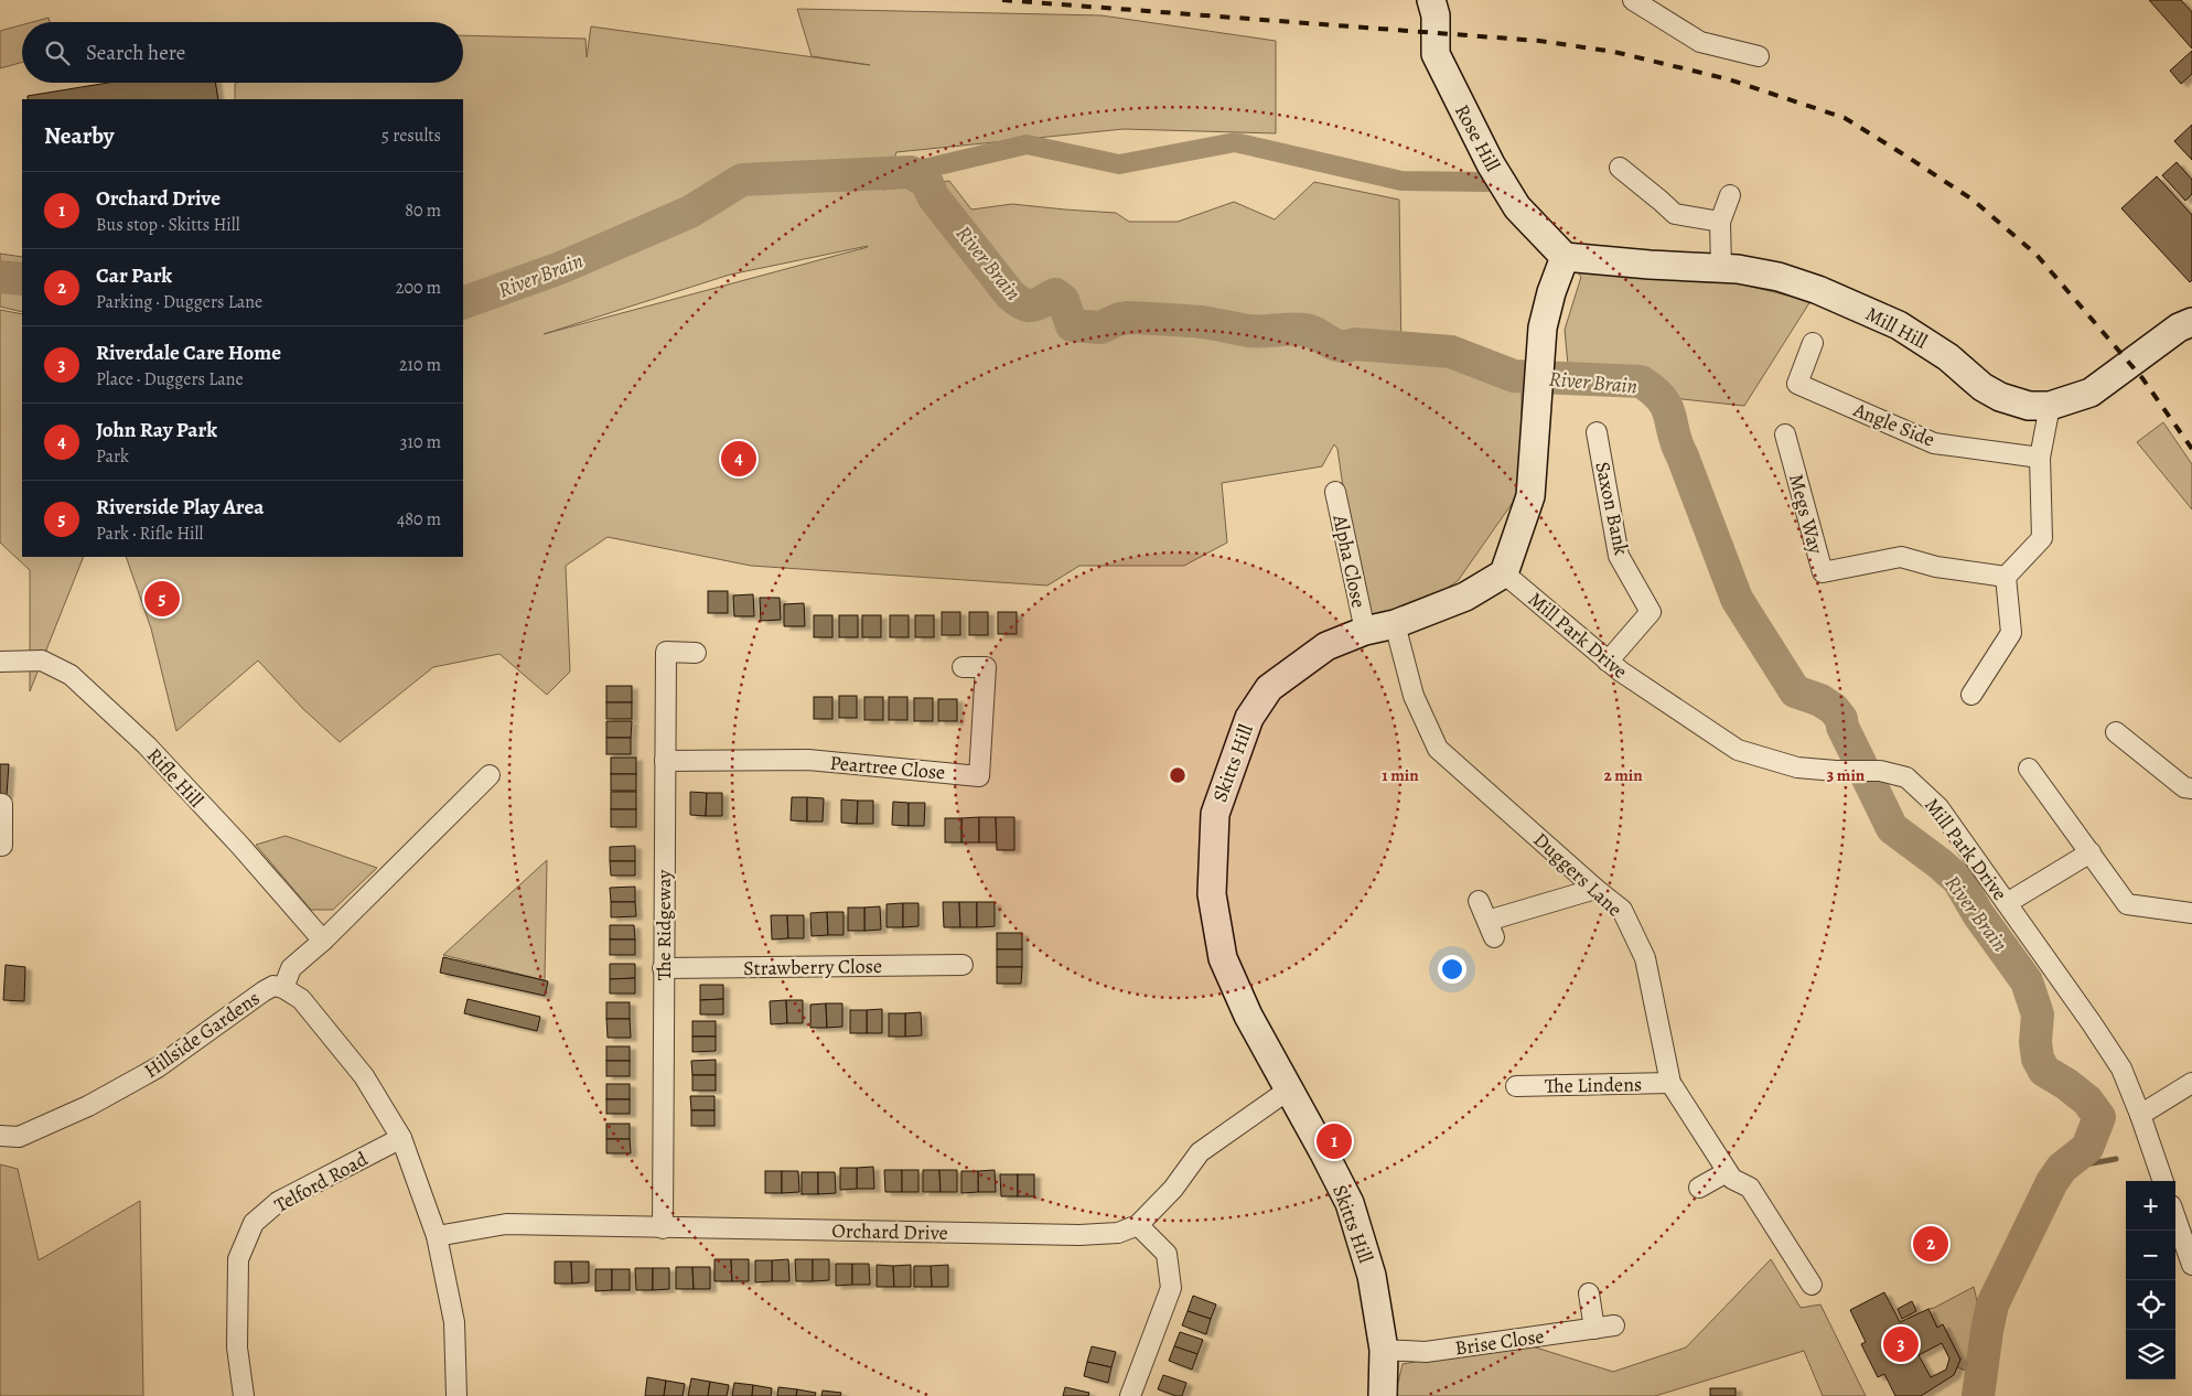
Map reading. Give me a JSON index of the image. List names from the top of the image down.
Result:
{
  "streets": {
    "street": [
      "Rose Hill",
      "Mill Hill",
      "Angle Side",
      "Saxon Bank",
      "Megs Way",
      "Alpha Close",
      "Mill Park Drive",
      "Skitts Hill",
      "Peartree Close",
      "Rifle Hill",
      "Duggers Lane",
      "The Ridgeway",
      "Strawberry Close",
      "Hillside Gardens",
      "The Lindens",
      "Telford Road",
      "Orchard Drive",
      "Brise Close"
    ]
  },
  "crossings": [
    ["Rose Hill", "Mill Hill"],
    ["Saxon Bank", "Mill Park Drive"],
    ["Alpha Close", "Skitts Hill"],
    ["Mill Park Drive", "Skitts Hill"],
    ["Skitts Hill", "Duggers Lane"],
    ["Skitts Hill", "Orchard Drive"],
    ["Skitts Hill", "Brise Close"],
    ["Peartree Close", "The Ridgeway"],
    ["Rifle Hill", "Hillside Gardens"],
    ["Duggers Lane", "The Lindens"],
    ["The Ridgeway", "Strawberry Close"],
    ["The Ridgeway", "Orchard Drive"]
  ],
  "water": ["River Brain"],
  "page": {
    "search": "Search here",
    "heading": ["Nearby", "5 results"],
    "list": [
      {
        "mark": "1",
        "name": "Orchard Drive",
        "note": "Bus stop · Skitts Hill",
        "value": "80 m"
      },
      {
        "mark": "2",
        "name": "Car Park",
        "note": "Parking · Duggers Lane",
        "value": "200 m"
      },
      {
        "mark": "3",
        "name": "Riverdale Care Home",
        "note": "Place · Duggers Lane",
        "value": "210 m"
      },
      {
        "mark": "4",
        "name": "John Ray Park",
        "note": "Park",
        "value": "310 m"
      },
      {
        "mark": "5",
        "name": "Riverside Play Area",
        "note": "Park · Rifle Hill",
        "value": "480 m"
      }
    ],
    "pins": [
      "4",
      "5",
      "1",
      "2",
      "3"
    ],
    "map_buttons": ["+", "−"]
  },
  "rings": ["1 min", "2 min", "3 min"]
}
